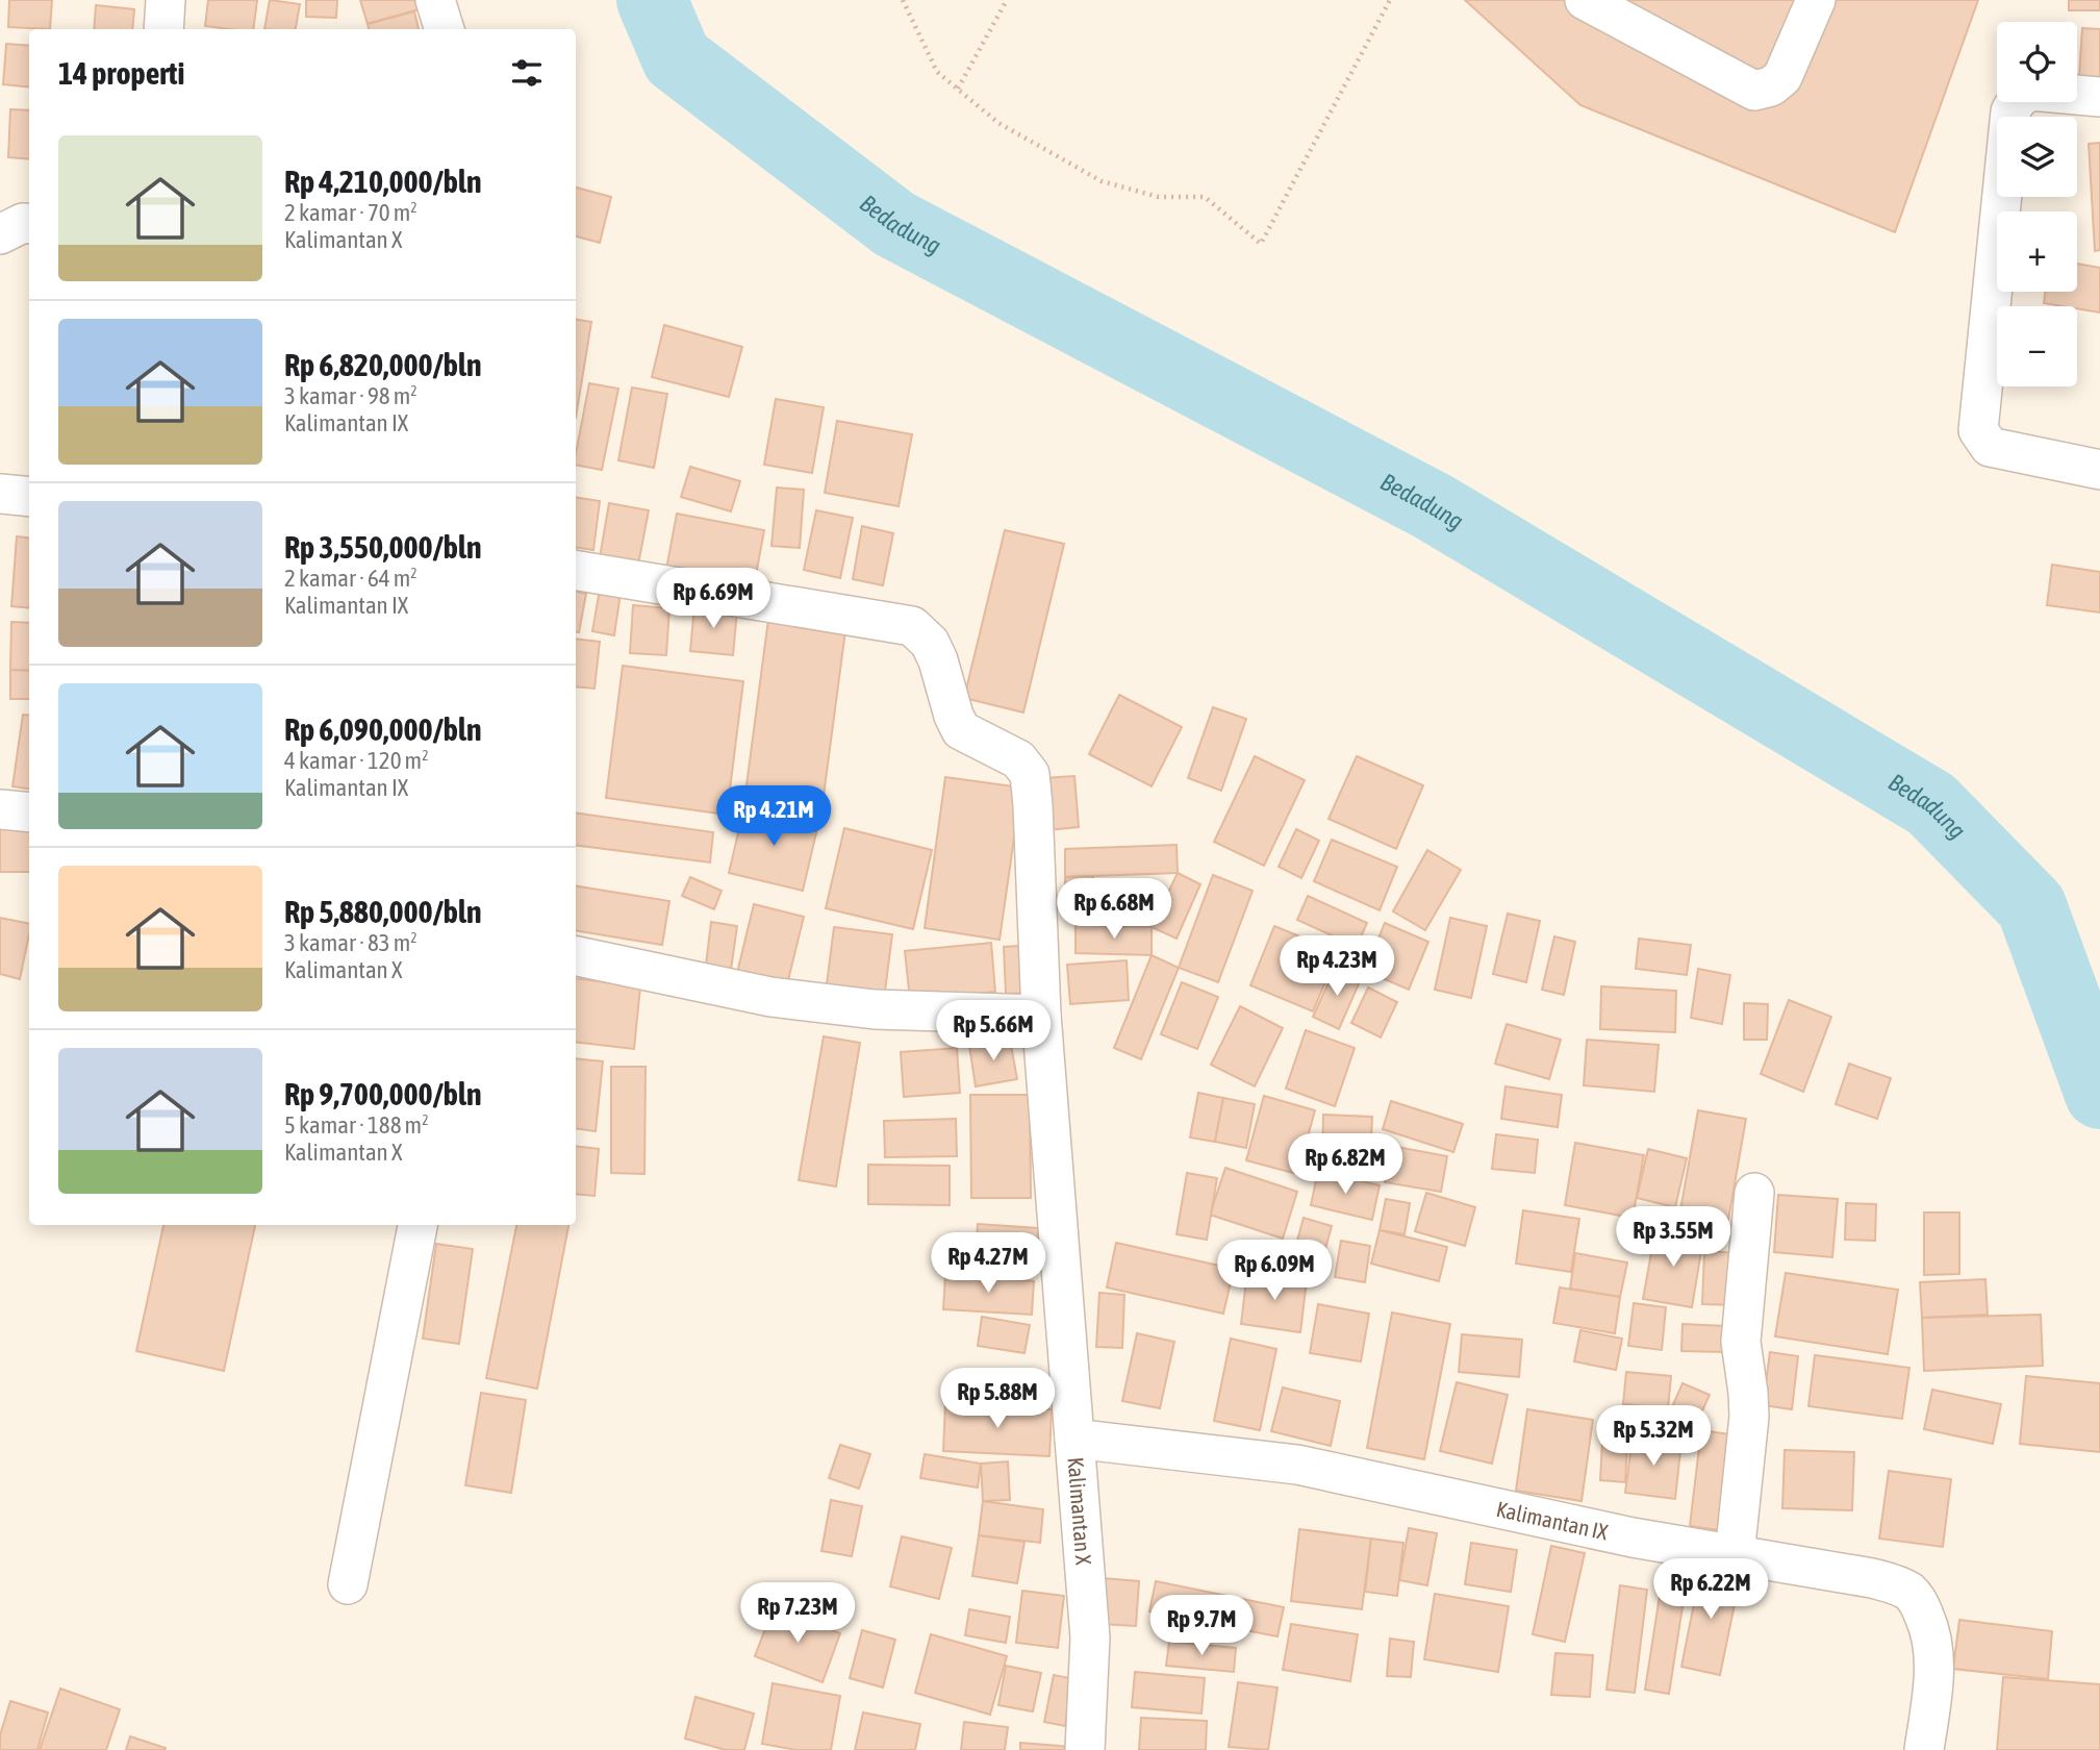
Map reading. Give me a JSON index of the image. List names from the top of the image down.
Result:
{
  "streets": {
    "street": ["Kalimantan X", "Kalimantan IX"]
  },
  "crossings": [
    ["Kalimantan X", "Kalimantan IX"]
  ],
  "water": ["Bedadung"],
  "page": {
    "map_buttons": ["+", "−"],
    "heading": "14 properti",
    "list": [
      {
        "name": "Rp 4,210,000/bln",
        "note": "2 kamar · 70 m² · Kalimantan X"
      },
      {
        "name": "Rp 6,820,000/bln",
        "note": "3 kamar · 98 m² · Kalimantan IX"
      },
      {
        "name": "Rp 3,550,000/bln",
        "note": "2 kamar · 64 m² · Kalimantan IX"
      },
      {
        "name": "Rp 6,090,000/bln",
        "note": "4 kamar · 120 m² · Kalimantan IX"
      },
      {
        "name": "Rp 5,880,000/bln",
        "note": "3 kamar · 83 m² · Kalimantan X"
      },
      {
        "name": "Rp 9,700,000/bln",
        "note": "5 kamar · 188 m² · Kalimantan X"
      }
    ],
    "price": [
      "Rp 6.69M",
      "Rp 4.21M",
      "Rp 6.68M",
      "Rp 4.23M",
      "Rp 5.66M",
      "Rp 6.82M",
      "Rp 3.55M",
      "Rp 4.27M",
      "Rp 6.09M",
      "Rp 5.88M",
      "Rp 5.32M",
      "Rp 6.22M",
      "Rp 7.23M",
      "Rp 9.7M"
    ]
  }
}
